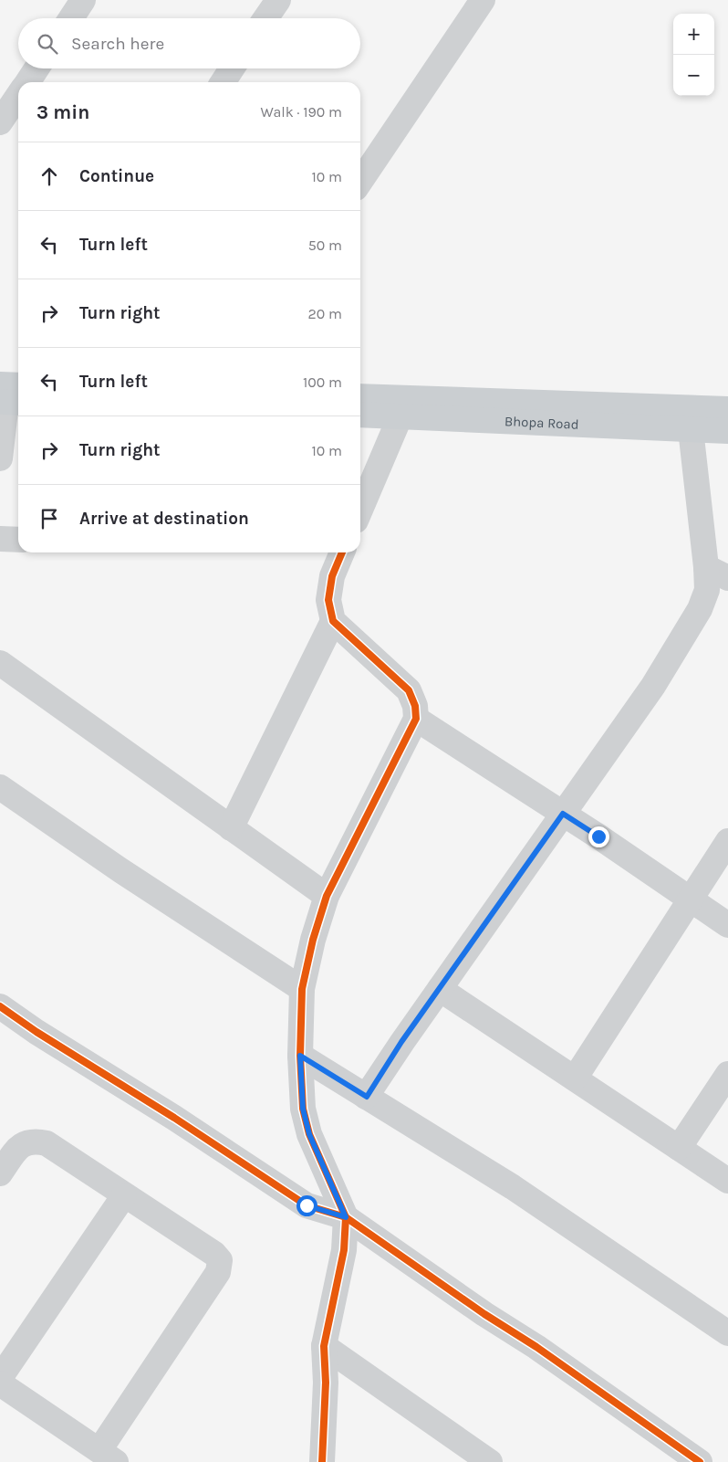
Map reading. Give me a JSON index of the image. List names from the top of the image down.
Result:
{
  "streets": {
    "main road": ["Bhopa Road"]
  },
  "page": {
    "map_buttons": ["+", "−"],
    "search": "Search here",
    "heading": ["3 min", "Walk · 190 m"],
    "list": [
      ["Continue", "10 m"],
      ["Turn left", "50 m"],
      ["Turn right", "20 m"],
      ["Turn left", "100 m"],
      ["Turn right", "10 m"],
      "Arrive at destination"
    ]
  }
}
